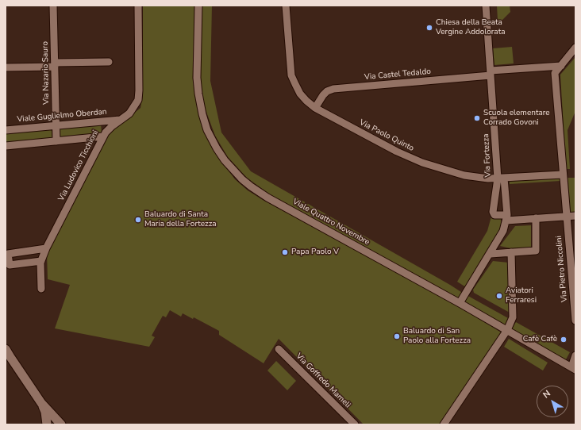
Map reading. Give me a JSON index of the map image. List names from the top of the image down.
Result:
{
  "streets": {
    "street": [
      "Via Nazario Sauro",
      "Via Castel Tedaldo",
      "Viale Guglielmo Oberdan",
      "Via Paolo Quinto",
      "Via Fortezza",
      "Via Ludovico Ticchioni",
      "Viale Quattro Novembre",
      "Via Pietro Niccolini",
      "Via Goffredo Mameli"
    ]
  },
  "crossings": [
    ["Via Nazario Sauro", "Viale Guglielmo Oberdan"],
    ["Via Castel Tedaldo", "Via Paolo Quinto"],
    ["Via Castel Tedaldo", "Via Fortezza"],
    ["Via Castel Tedaldo", "Via Pietro Niccolini"],
    ["Viale Guglielmo Oberdan", "Via Ludovico Ticchioni"],
    ["Via Paolo Quinto", "Via Fortezza"],
    ["Via Paolo Quinto", "Via Pietro Niccolini"],
    ["Via Fortezza", "Viale Quattro Novembre"]
  ],
  "places": [
    "Chiesa della Beata Vergine Addolorata",
    "Scuola elementare Corrado Govoni",
    "Baluardo di Santa Maria della Fortezza",
    "Papa Paolo V",
    "Aviatori Ferraresi",
    "Baluardo di San Paolo alla Fortezza",
    "Cafè Cafè"
  ],
  "north": "top left"
}
